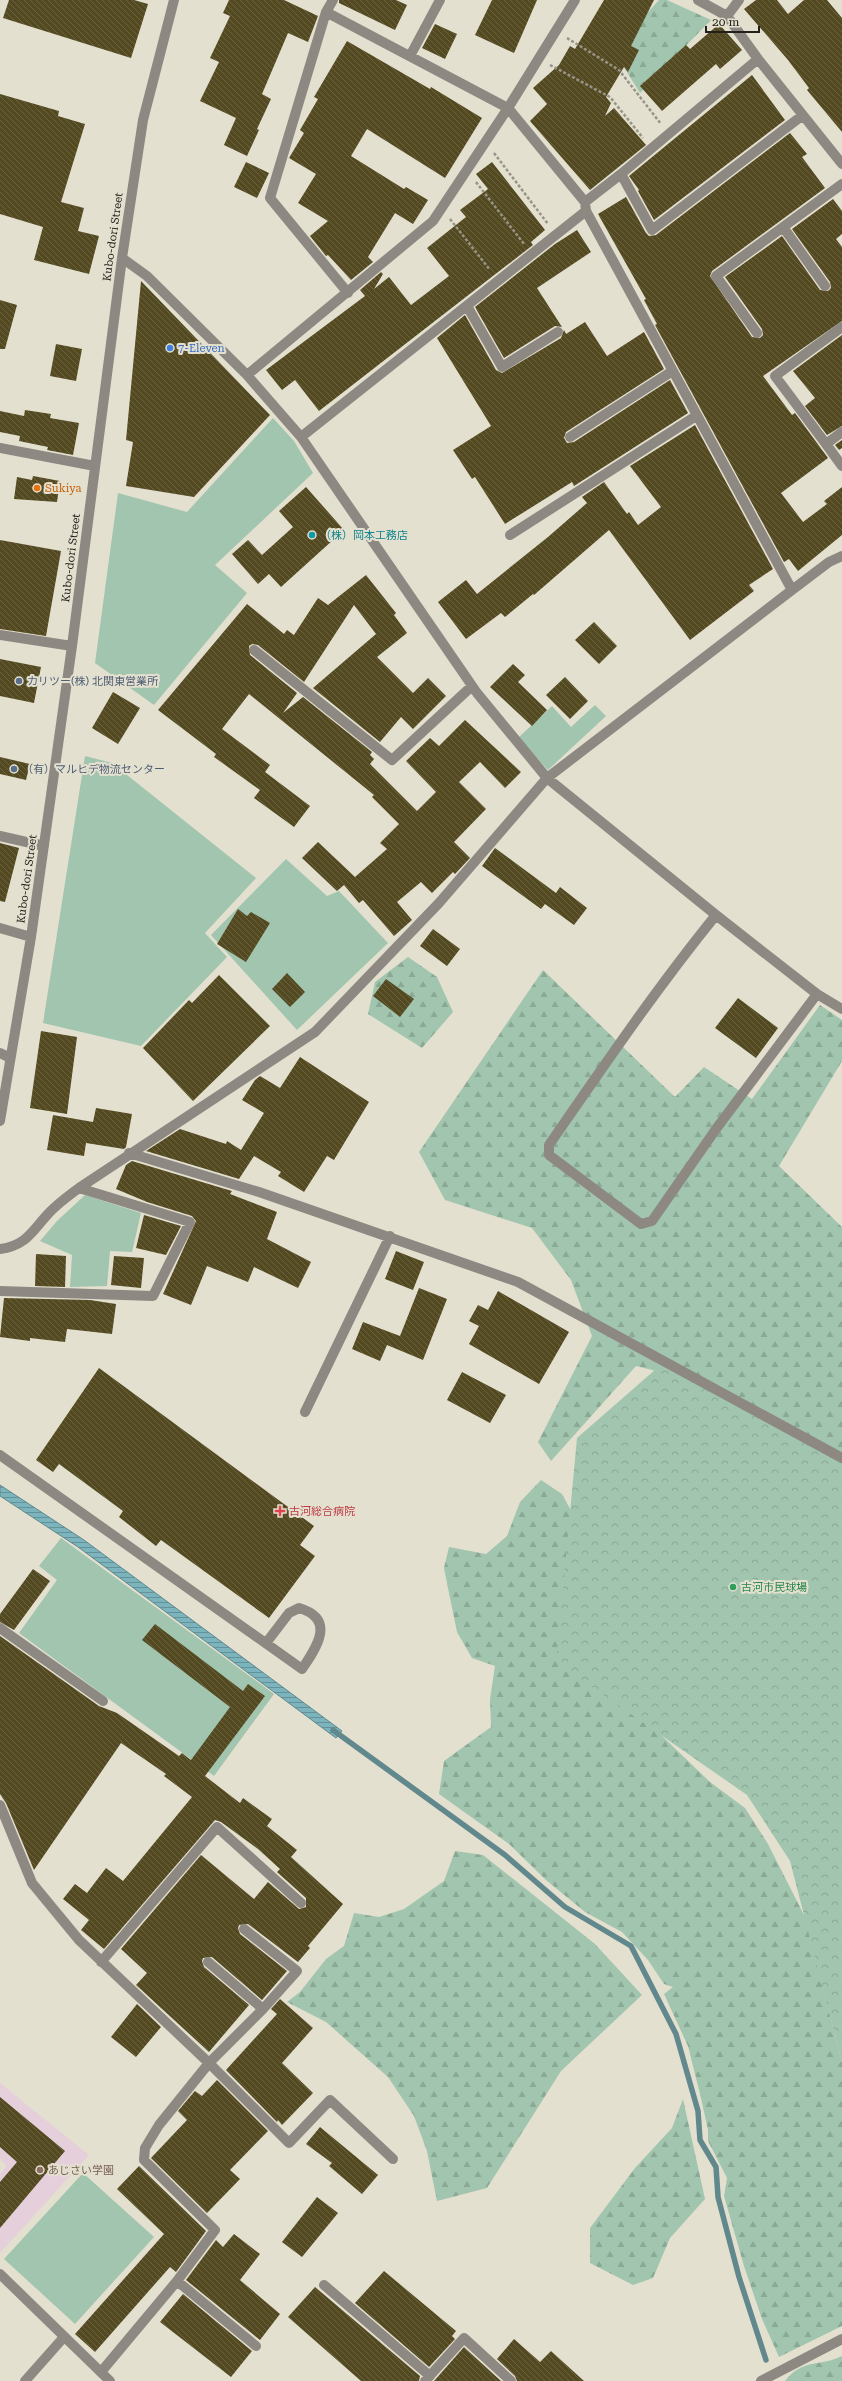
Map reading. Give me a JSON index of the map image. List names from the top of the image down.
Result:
{
  "streets": {
    "street": ["Kubo-dori Street"]
  },
  "places": {
    "other": [
      "7-Eleven",
      "Sukiya",
      "（株）岡本工務店",
      "カリツー(株) 北関東営業所",
      "（有）マルヒデ物流センター",
      "古河市民球場",
      "あじさい学園"
    ],
    "health": ["古河総合病院"]
  },
  "scale_bar": "20 m"
}
